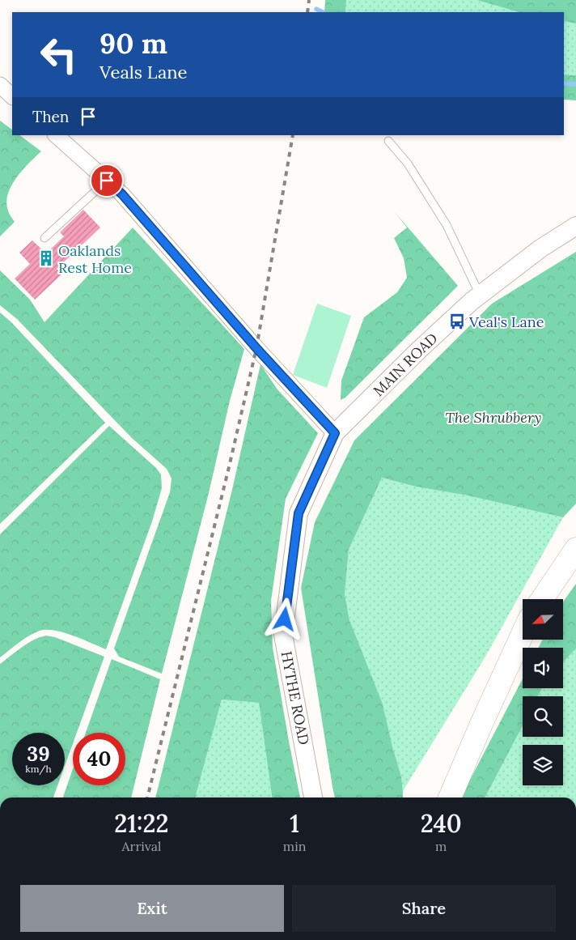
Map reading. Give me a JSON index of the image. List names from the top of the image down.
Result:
{
  "streets": {
    "street": ["MAIN ROAD", "HYTHE ROAD"]
  },
  "crossings": [
    ["MAIN ROAD", "HYTHE ROAD"]
  ],
  "parks": ["The Shrubbery"],
  "places": {
    "building": ["Oaklands Rest Home"],
    "bus stop": ["Veal's Lane"]
  },
  "north": "bottom left",
  "page": {
    "turn": ["90 m", "Veals Lane"],
    "then": "Then",
    "speed": "39 km/h",
    "limit": "40",
    "eta": [
      "21:22",
      "Arrival",
      "1",
      "min",
      "240",
      "m"
    ],
    "buttons": ["Exit", "Share"]
  }
}
